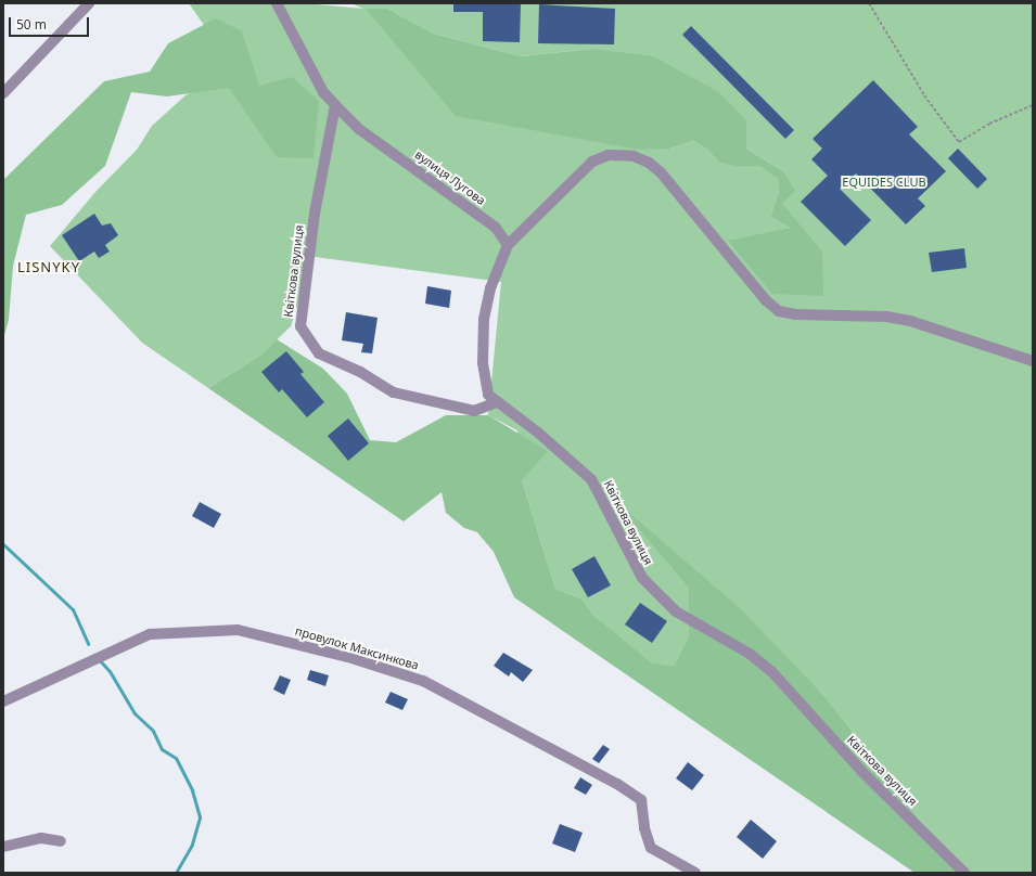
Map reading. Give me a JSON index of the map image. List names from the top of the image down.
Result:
{
  "streets": {
    "street": ["вулиця Лугова", "Квіткова вулиця", "провулок Максинкова"]
  },
  "crossings": [
    ["вулиця Лугова", "Квіткова вулиця"]
  ],
  "districts": ["LISNYKY"],
  "parks": ["EQUIDES CLUB"],
  "scale_bar": "50 m"
}
